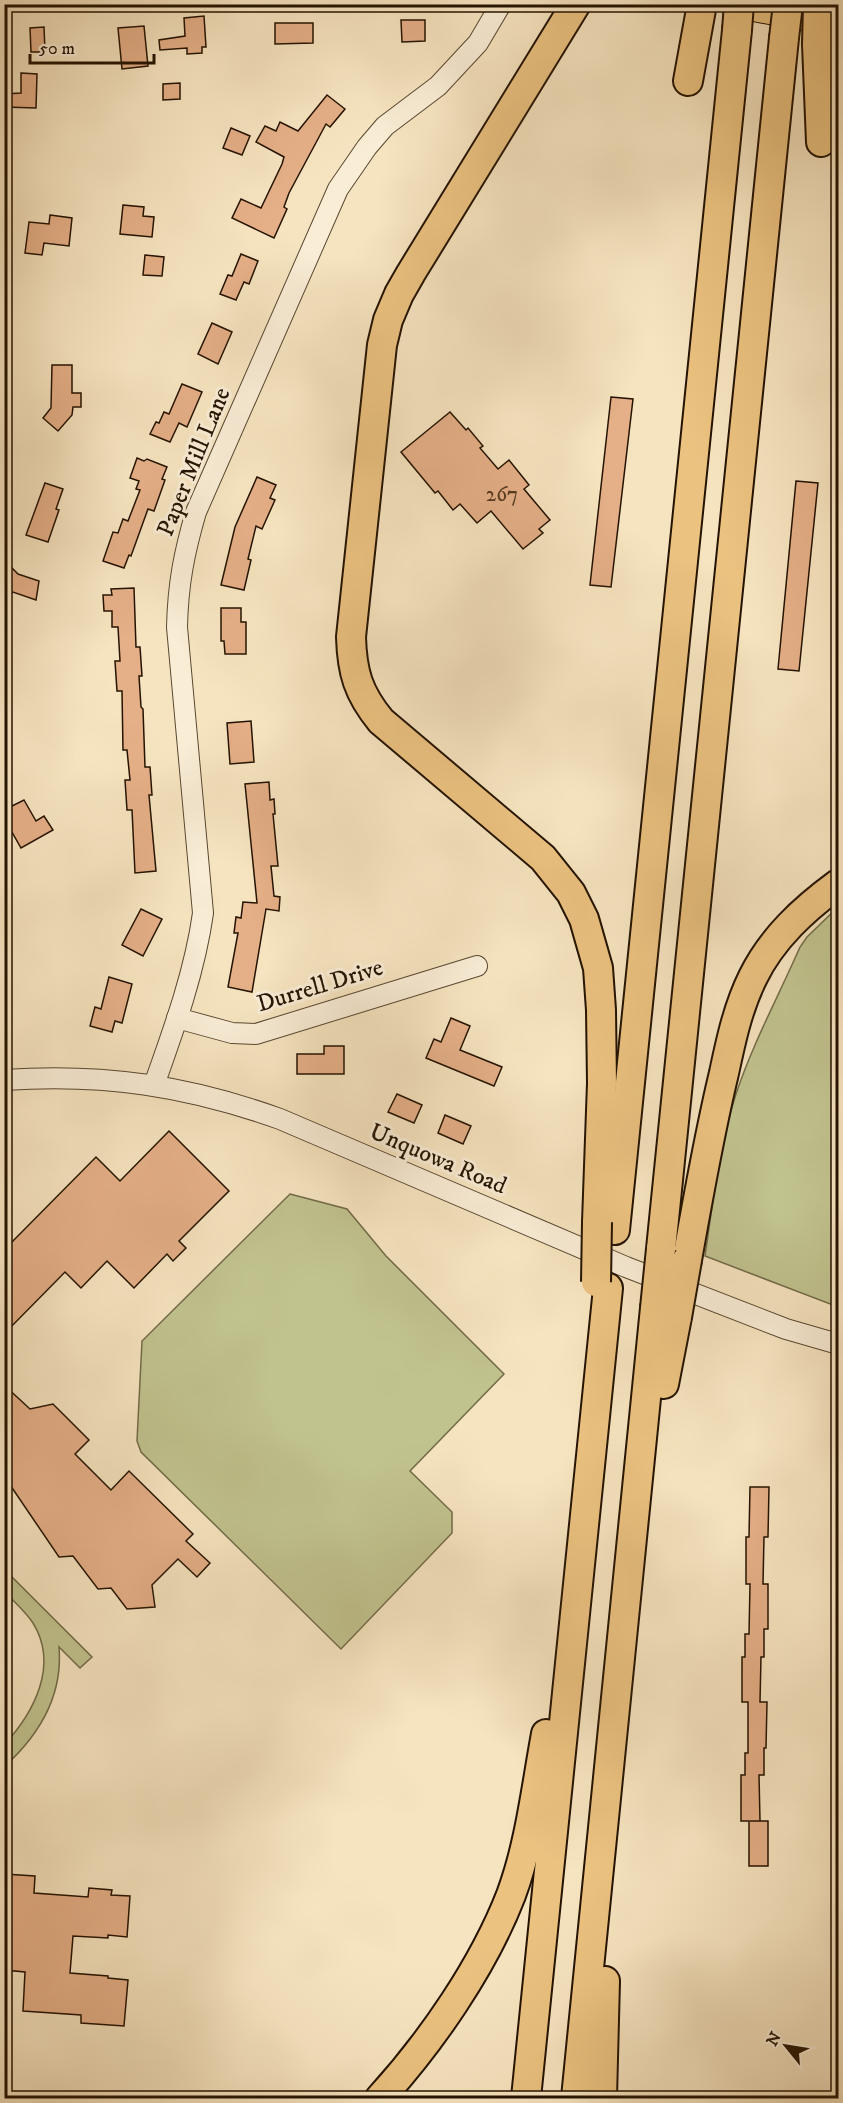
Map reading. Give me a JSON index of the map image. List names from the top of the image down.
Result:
{
  "streets": {
    "street": ["Paper Mill Lane", "Durrell Drive", "Unquowa Road"]
  },
  "crossings": [
    ["Paper Mill Lane", "Durrell Drive"],
    ["Paper Mill Lane", "Unquowa Road"]
  ],
  "house_numbers": ["267"],
  "scale_bar": "50 m",
  "north": "top left"
}
